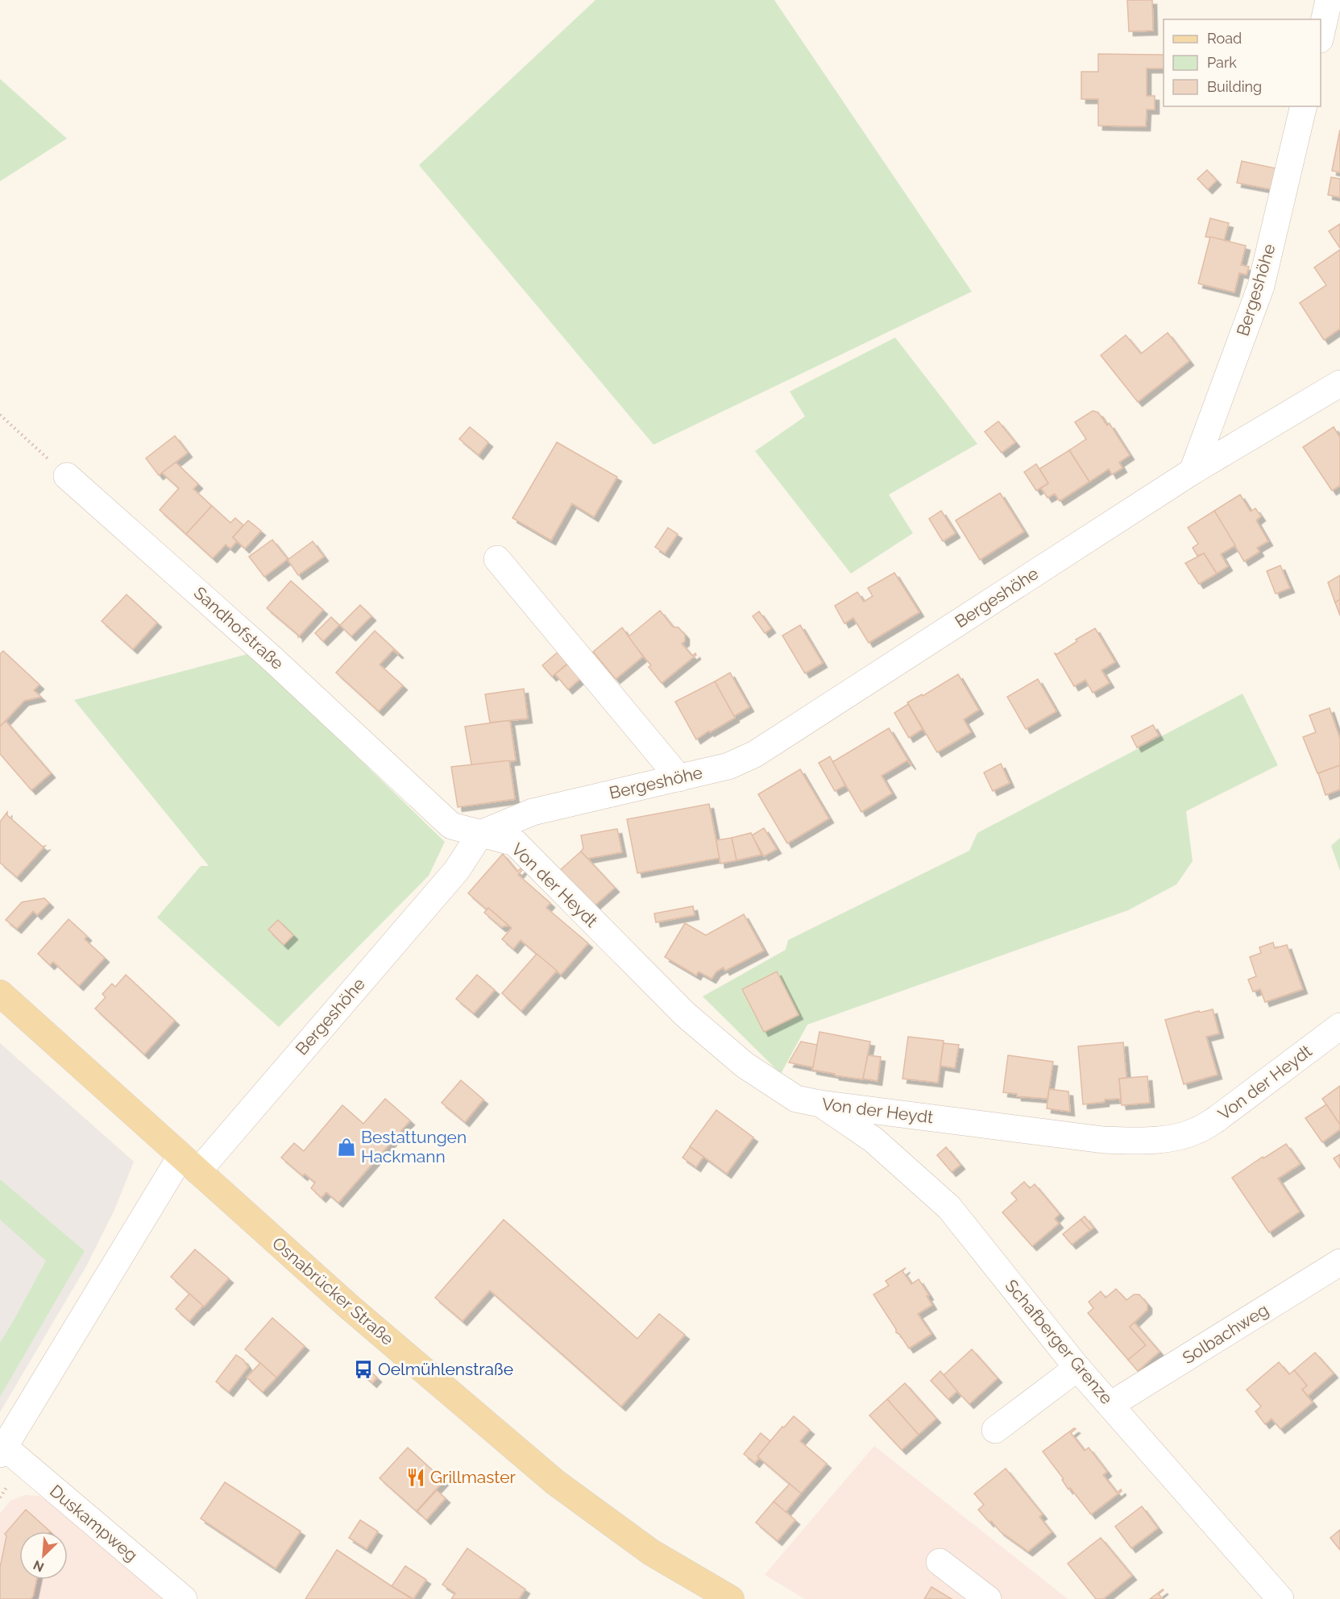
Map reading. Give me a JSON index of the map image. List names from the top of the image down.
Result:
{
  "streets": {
    "main road": ["Osnabrücker Straße"],
    "street": [
      "Bergeshöhe",
      "Sandhofstraße",
      "Von der Heydt",
      "Solbachweg",
      "Schafberger Grenze",
      "Duskampweg"
    ]
  },
  "crossings": [
    ["Bergeshöhe", "Sandhofstraße"],
    ["Bergeshöhe", "Von der Heydt"],
    ["Bergeshöhe", "Osnabrücker Straße"],
    ["Sandhofstraße", "Von der Heydt"],
    ["Von der Heydt", "Schafberger Grenze"],
    ["Solbachweg", "Schafberger Grenze"]
  ],
  "places": {
    "shop": ["Bestattungen Hackmann"],
    "bus stop": ["Oelmühlenstraße"],
    "restaurant": ["Grillmaster"]
  },
  "legend": ["Road", "Park", "Building"],
  "north": "bottom left"
}
